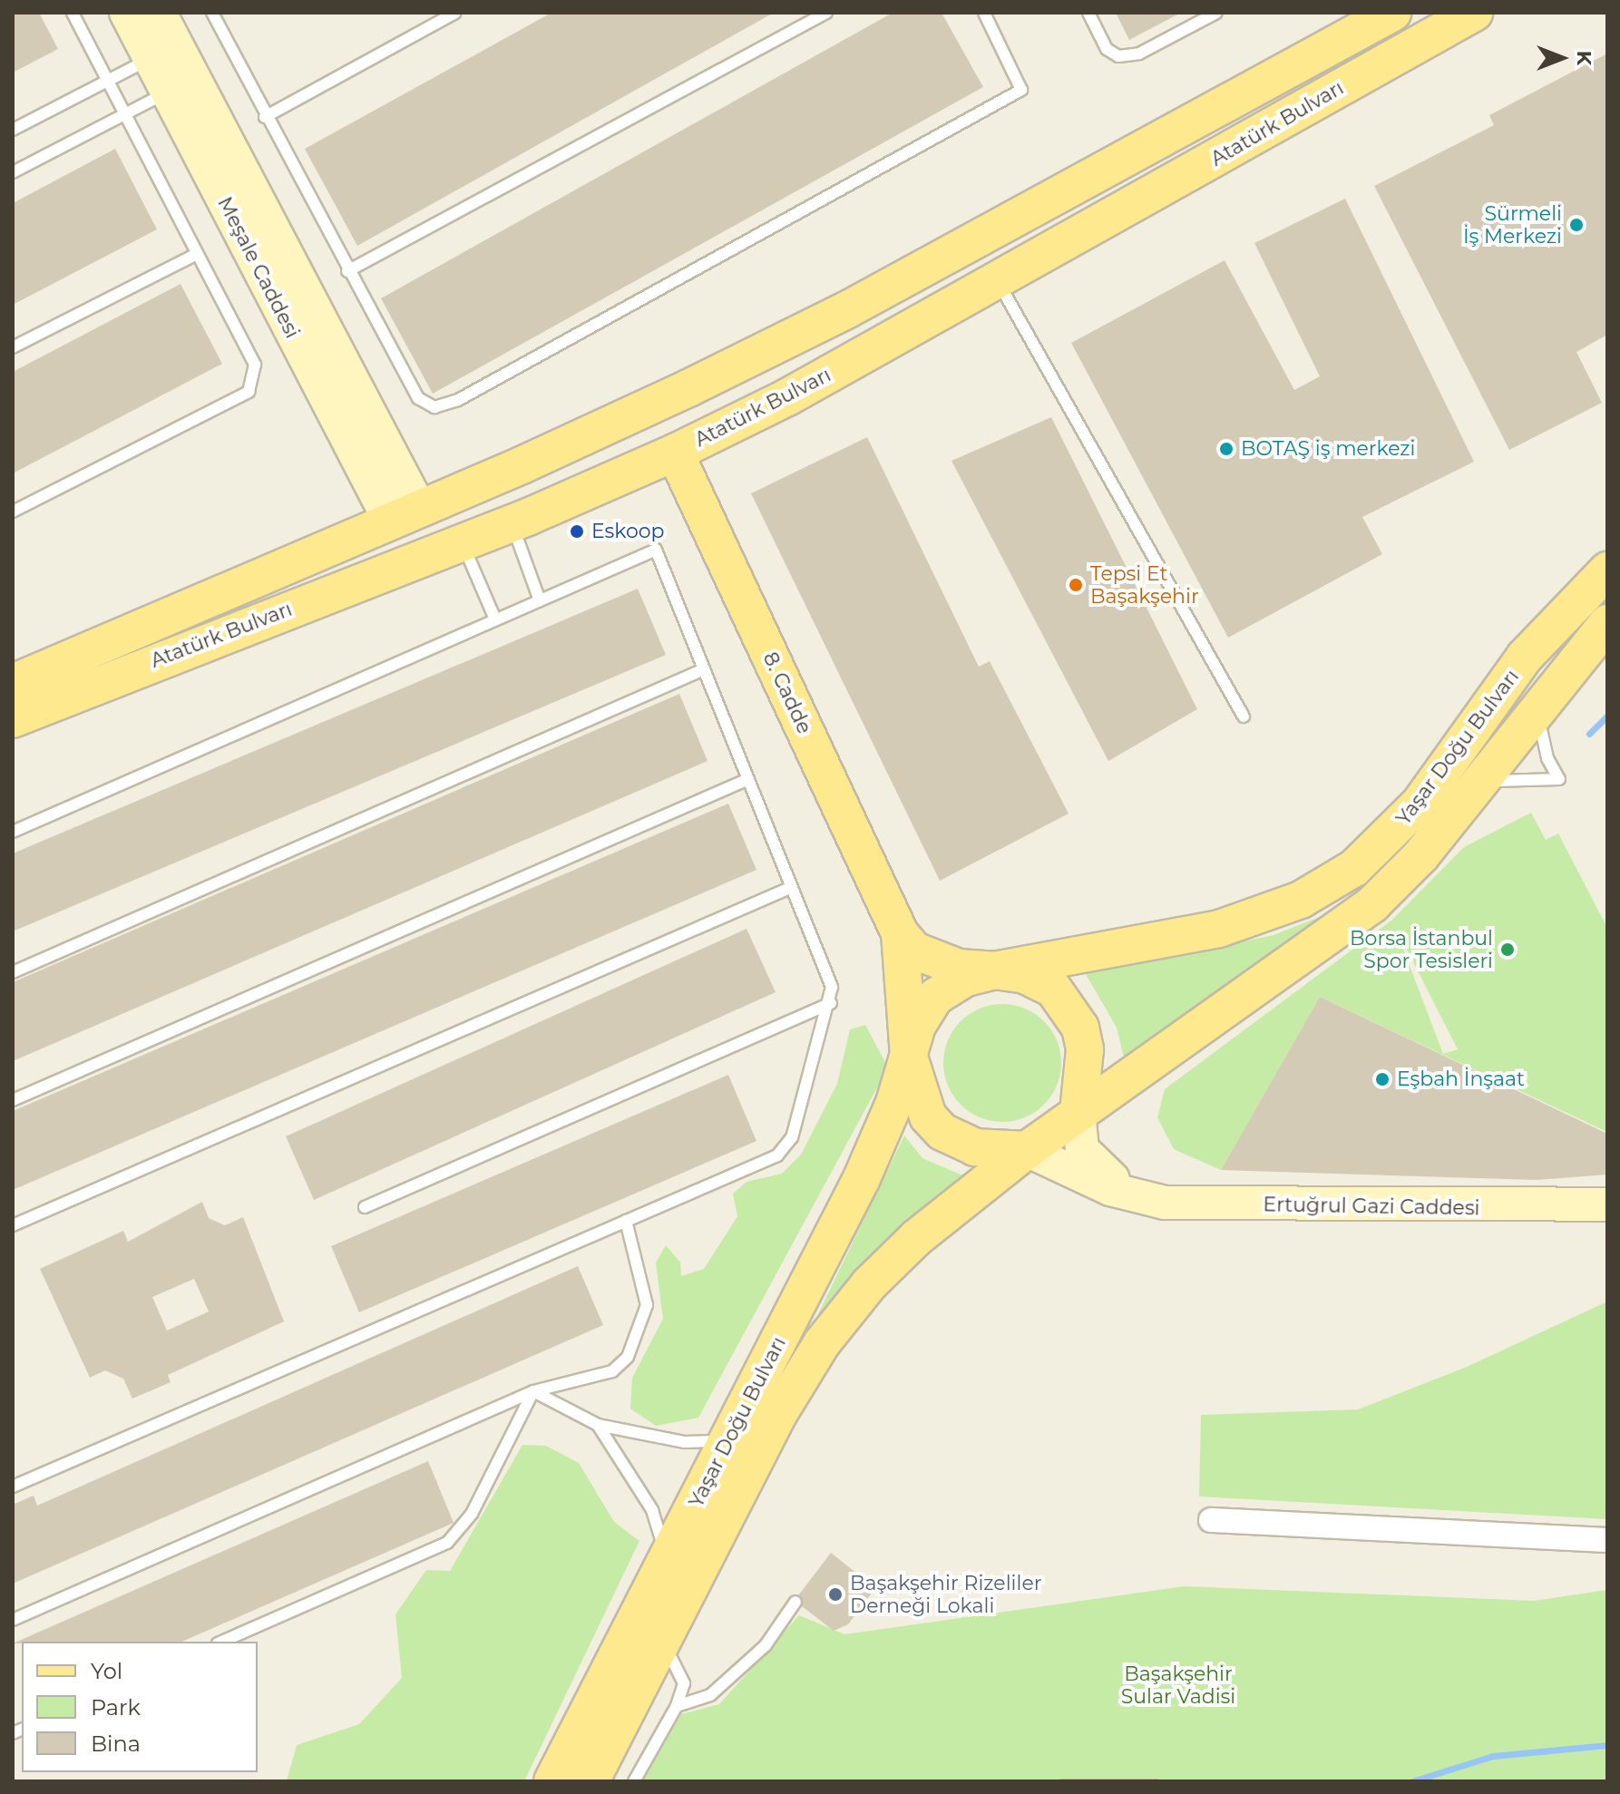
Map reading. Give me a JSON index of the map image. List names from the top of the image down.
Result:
{
  "streets": {
    "main road": ["Atatürk Bulvarı", "8. Cadde", "Yaşar Doğu Bulvarı"],
    "street": ["Meşale Caddesi", "Ertuğrul Gazi Caddesi"]
  },
  "crossings": [
    ["Atatürk Bulvarı", "Meşale Caddesi"],
    ["Atatürk Bulvarı", "8. Cadde"],
    ["8. Cadde", "Yaşar Doğu Bulvarı"],
    ["Yaşar Doğu Bulvarı", "Ertuğrul Gazi Caddesi"]
  ],
  "parks": ["Başakşehir Sular Vadisi"],
  "places": [
    "Sürmeli İş Merkezi",
    "BOTAŞ iş merkezi",
    "Eskoop",
    "Tepsi Et Başakşehir",
    "Borsa İstanbul Spor Tesisleri",
    "Eşbah İnşaat",
    "Başakşehir Rizeliler Derneği Lokali"
  ],
  "legend": ["Yol", "Park", "Bina"],
  "north": "right"
}
